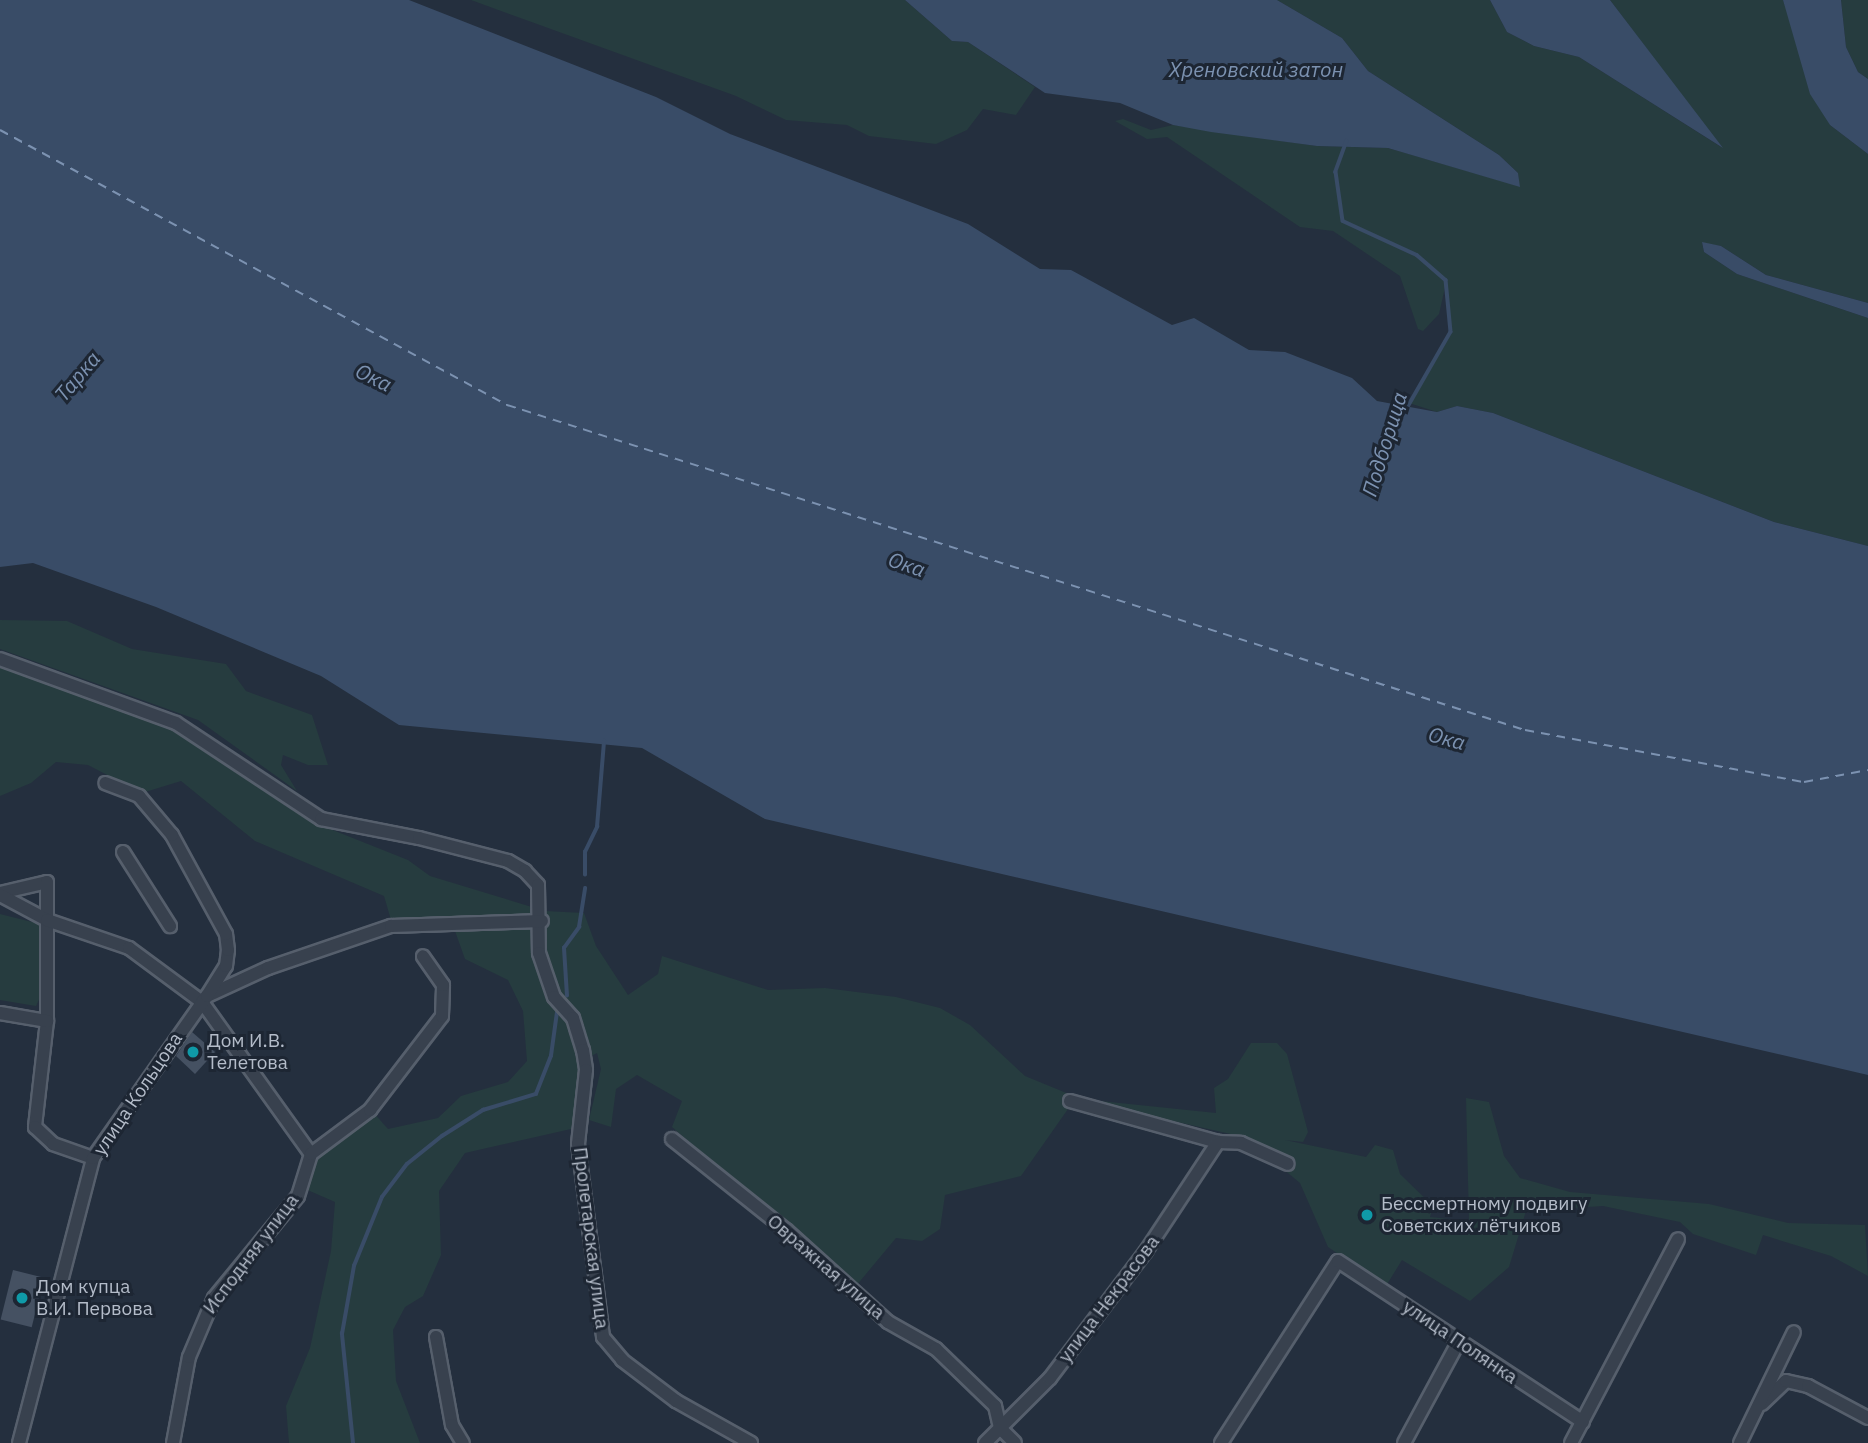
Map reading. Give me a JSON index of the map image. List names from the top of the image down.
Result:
{
  "streets": {
    "street": [
      "улица Кольцова",
      "Пролетарская улица",
      "Исподняя улица",
      "Овражная улица",
      "улица Некрасова",
      "улица Полянка"
    ]
  },
  "crossings": [
    ["Овражная улица", "улица Некрасова"]
  ],
  "water": [
    "Хреновский затон",
    "Тарка",
    "Ока",
    "Подборица"
  ],
  "places": ["Дом И.В. Телетова", "Бессмертному подвигу Советских лётчиков", "Дом купца В.И. Первова"]
}
